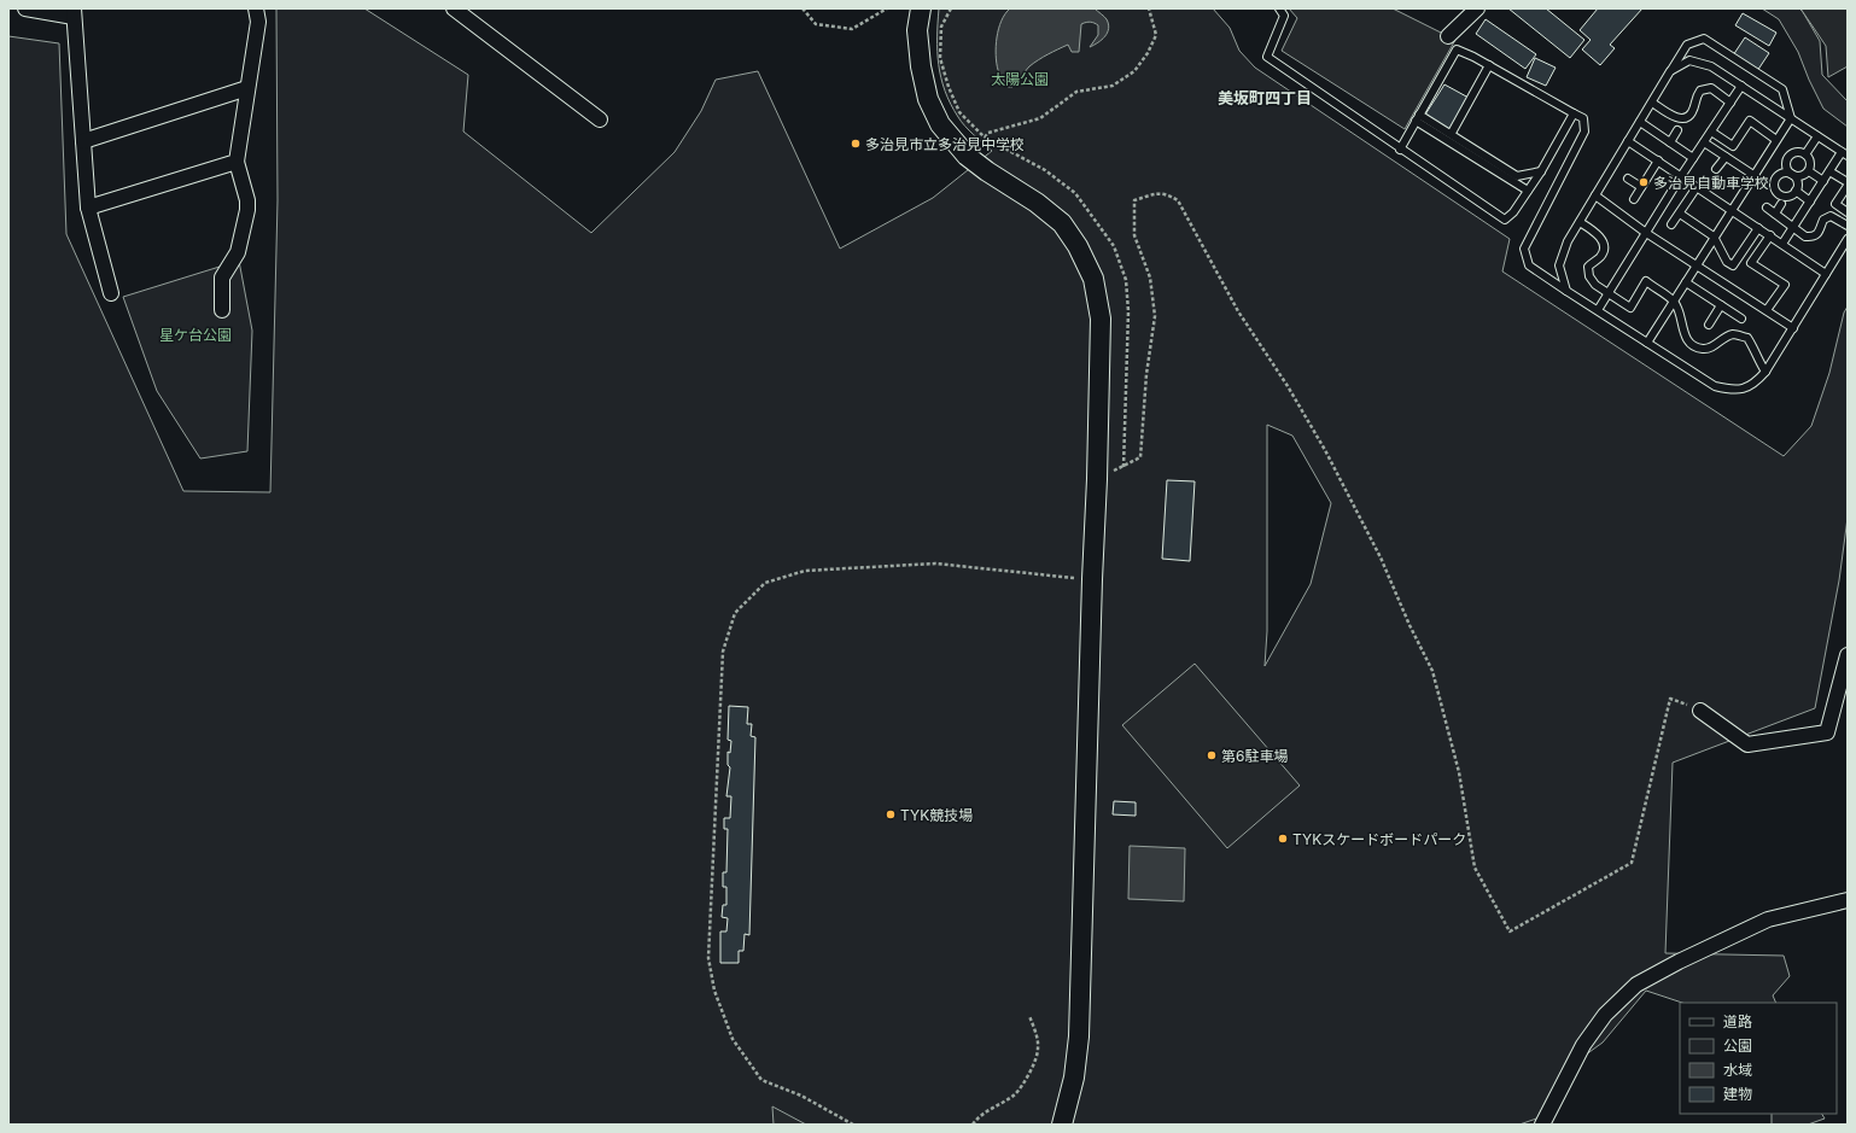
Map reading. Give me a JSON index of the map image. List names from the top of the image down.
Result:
{
  "districts": ["美坂町四丁目"],
  "parks": ["太陽公園", "星ケ台公園"],
  "places": [
    "多治見市立多治見中学校",
    "多治見自動車学校",
    "第6駐車場",
    "TYK競技場",
    "TYKスケードボードパーク"
  ],
  "legend": [
    "道路",
    "公園",
    "水域",
    "建物"
  ]
}
